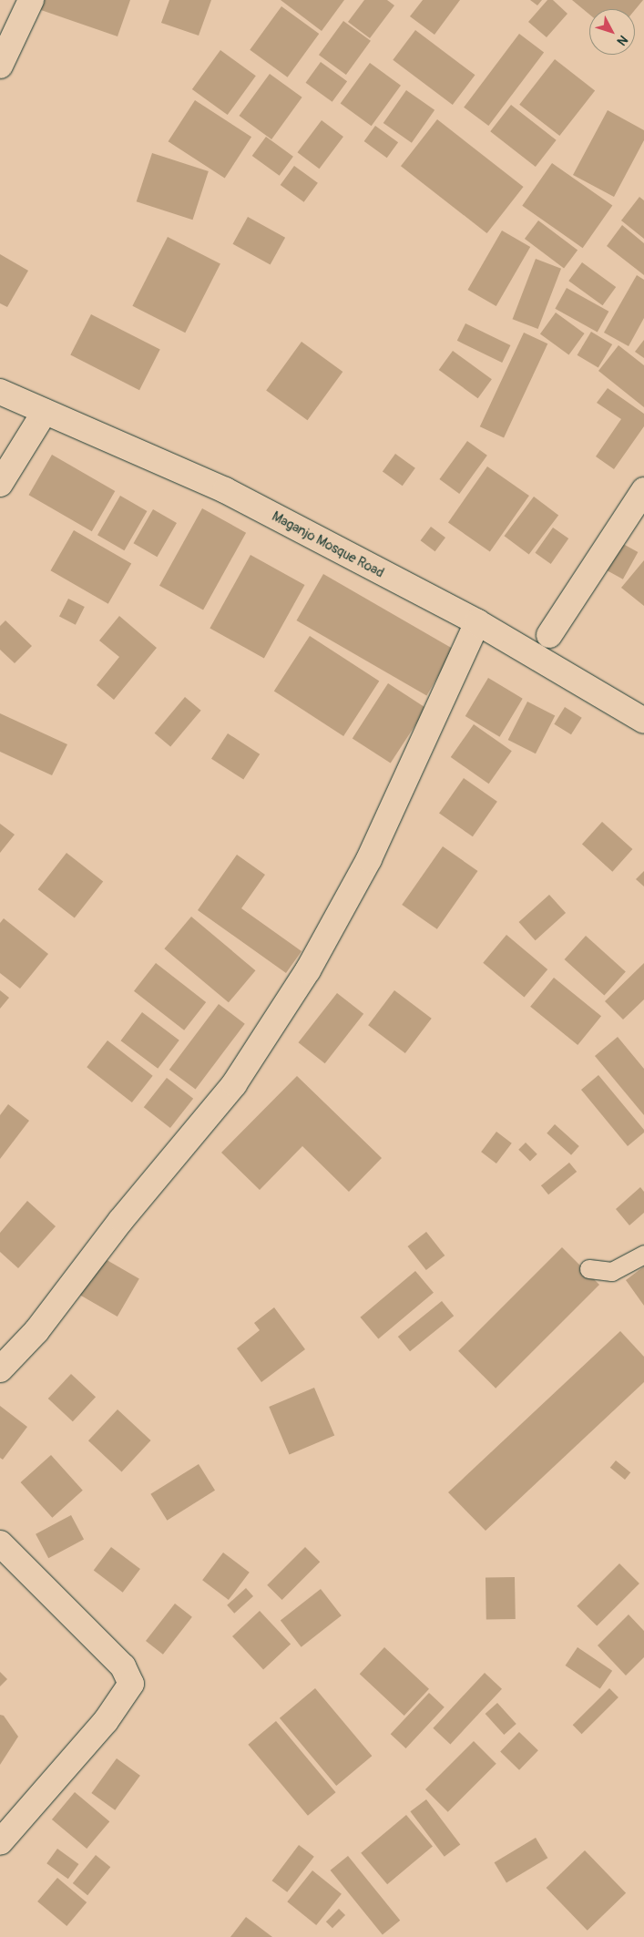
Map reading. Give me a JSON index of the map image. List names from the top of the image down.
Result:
{
  "streets": {
    "street": ["Maganjo Mosque Road"]
  },
  "north": "bottom right"
}
